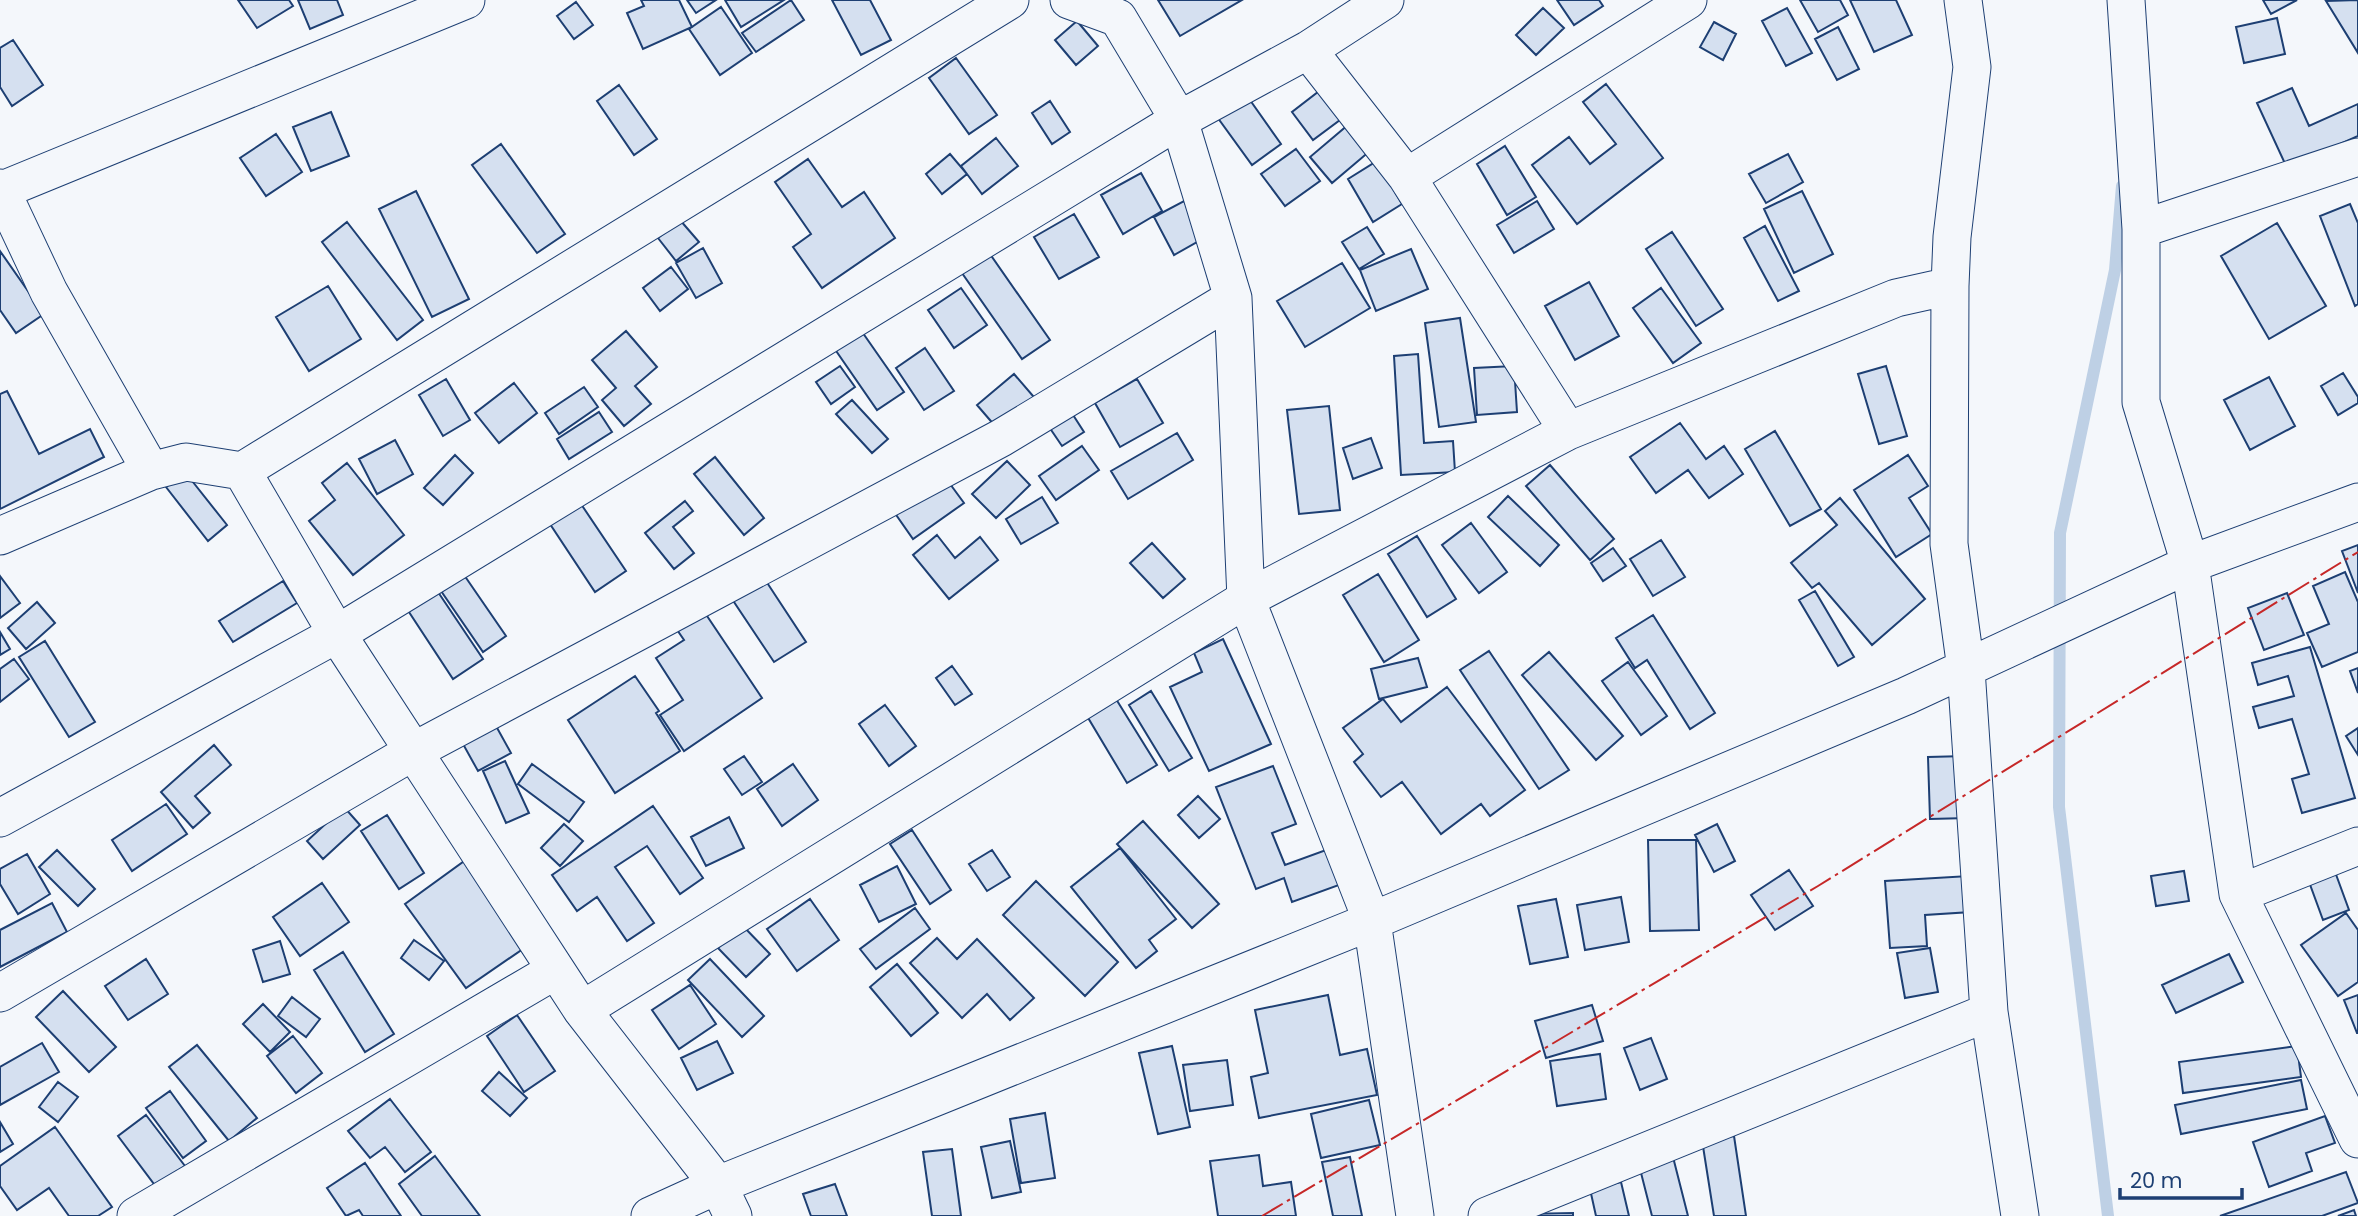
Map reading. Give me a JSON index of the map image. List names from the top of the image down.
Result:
{
  "scale_bar": "20 m"
}
